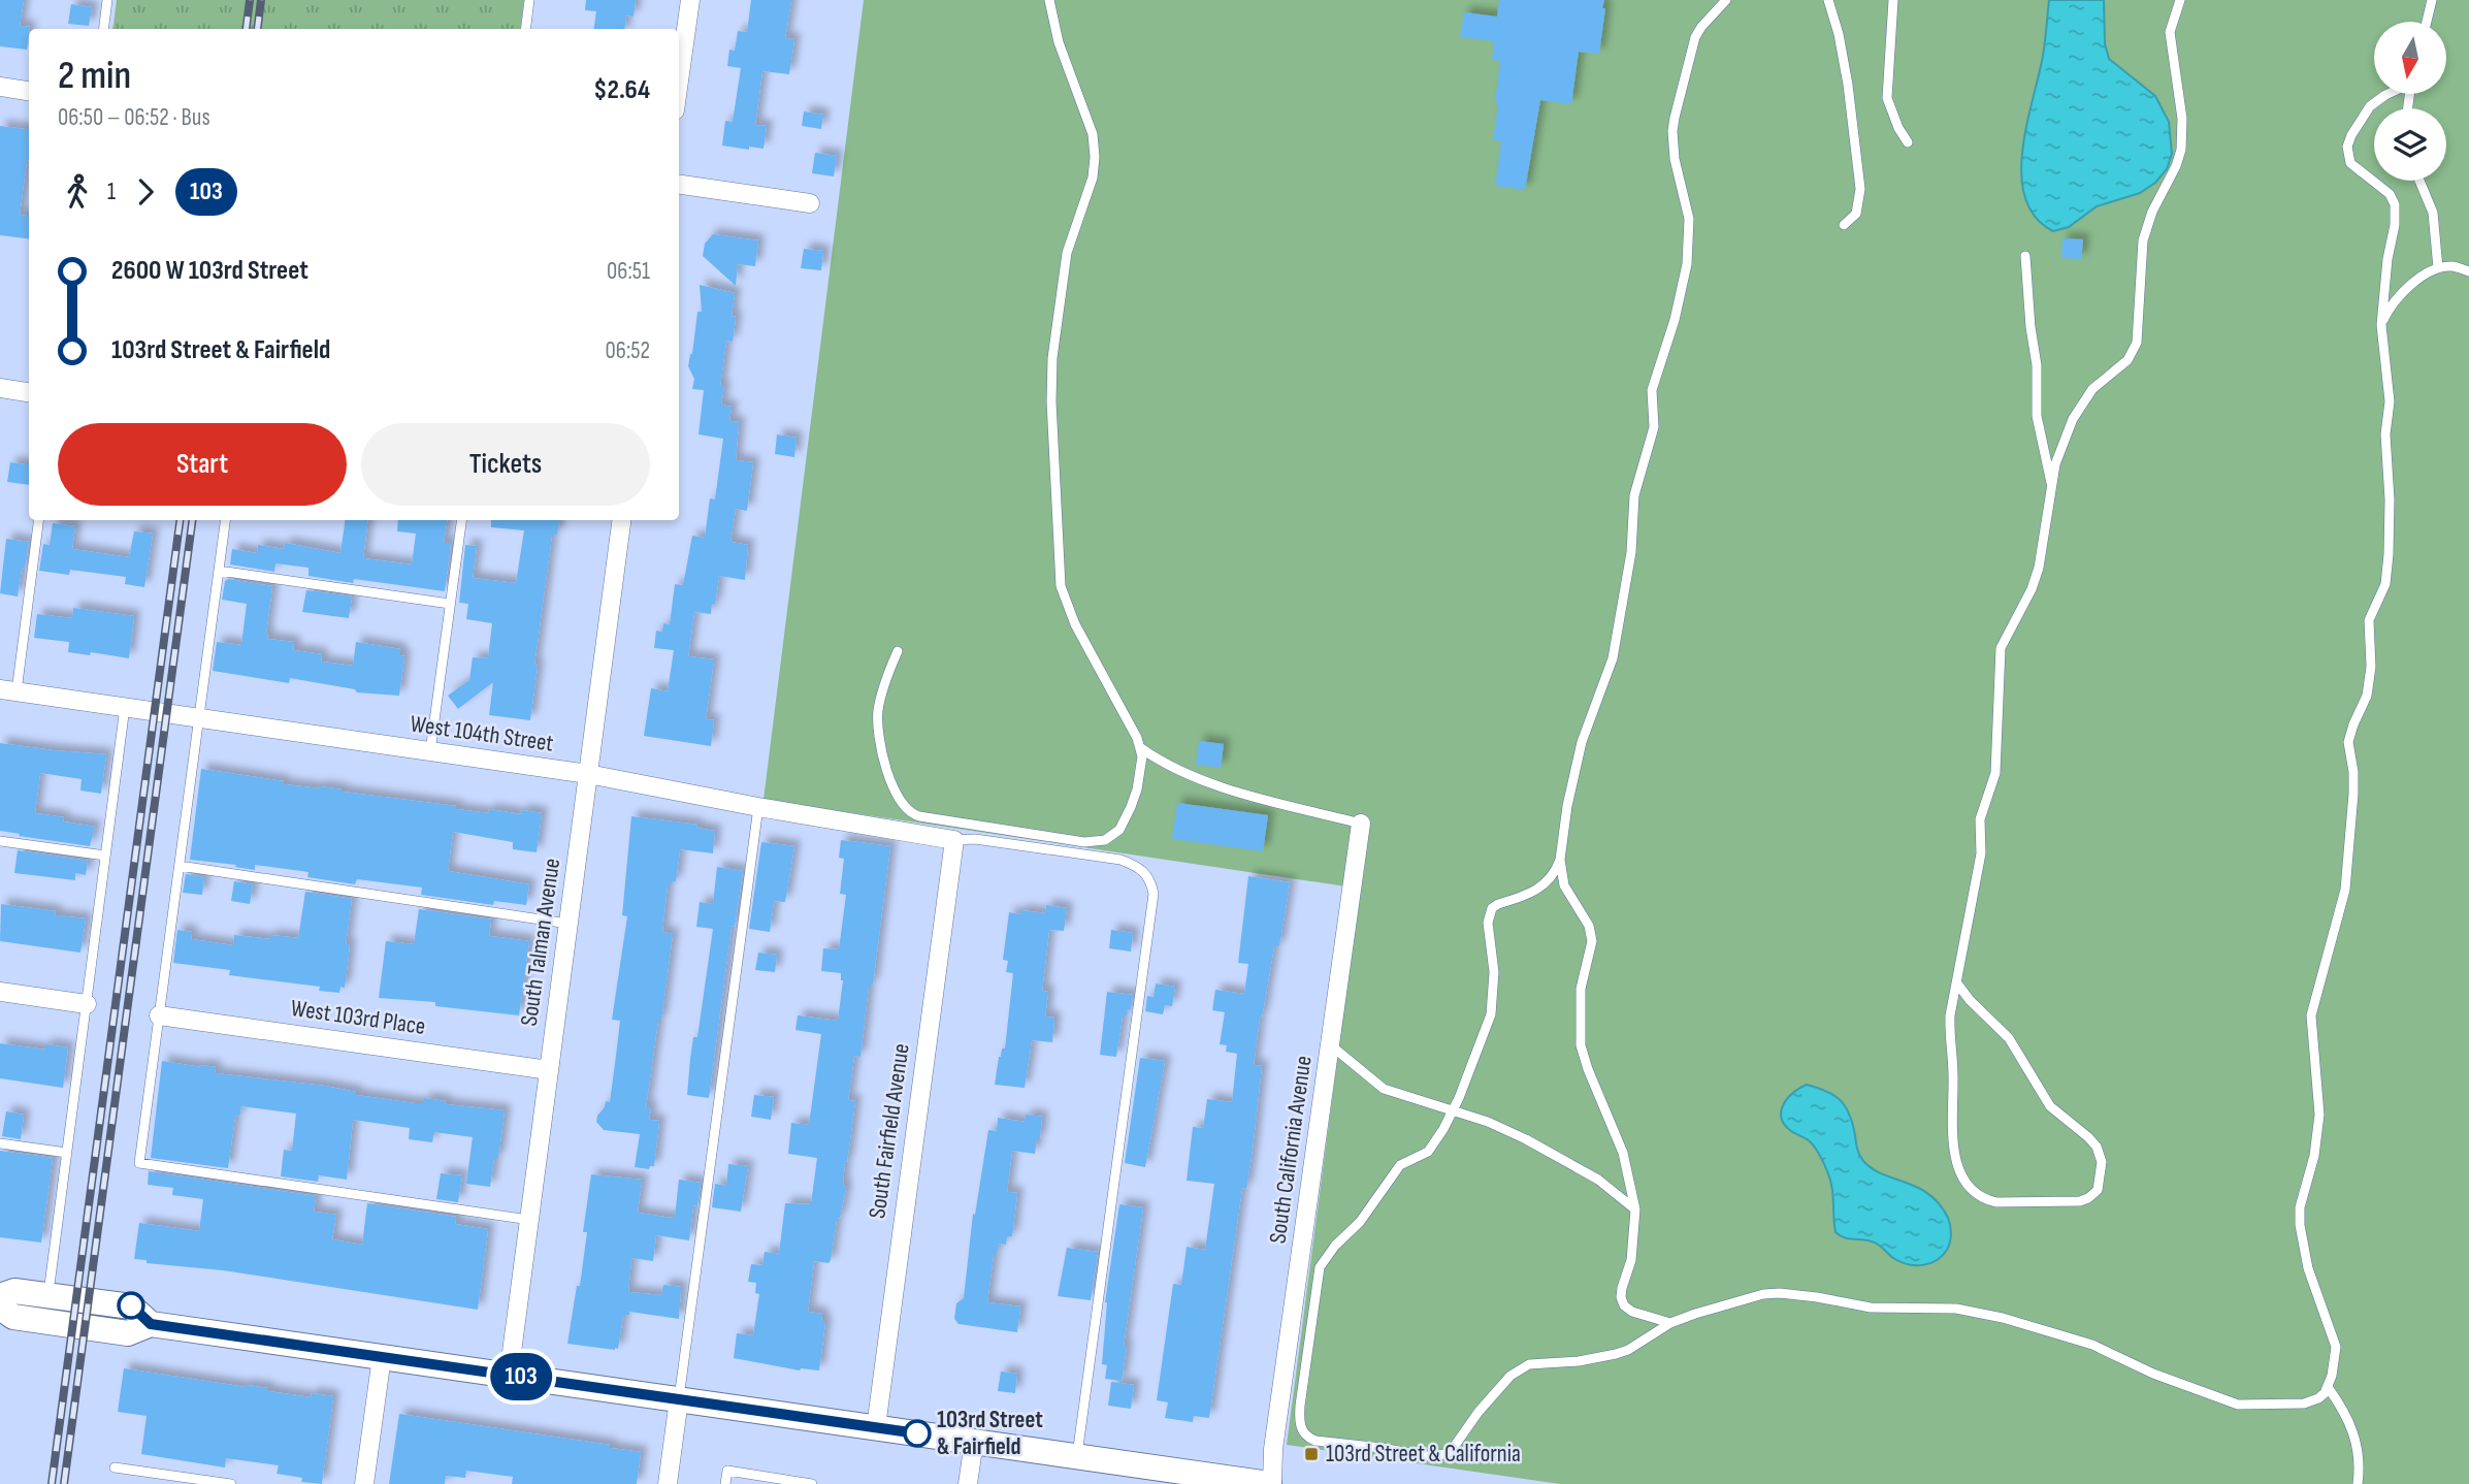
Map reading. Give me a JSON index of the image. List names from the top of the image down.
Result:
{
  "streets": {
    "street": [
      "West 104th Street",
      "South Talman Avenue",
      "West 103rd Place",
      "South Fairfield Avenue",
      "South California Avenue"
    ]
  },
  "crossings": [
    ["West 104th Street", "South Talman Avenue"],
    ["West 104th Street", "South Fairfield Avenue"],
    ["South Talman Avenue", "West 103rd Place"]
  ],
  "places": {
    "other": ["103rd Street & Fairfield"],
    "transit": ["103rd Street & California"]
  },
  "lines": ["bus line 103"],
  "north": "bottom",
  "page": {
    "on_map": "103",
    "heading": ["2 min", "06:50 – 06:52 · Bus", "$2.64"],
    "legs": ["1", "103"],
    "list": [
      {
        "name": "2600 W 103rd Street",
        "value": "06:51"
      },
      {
        "name": "103rd Street & Fairfield",
        "value": "06:52"
      }
    ],
    "buttons": ["Start", "Tickets"]
  }
}
